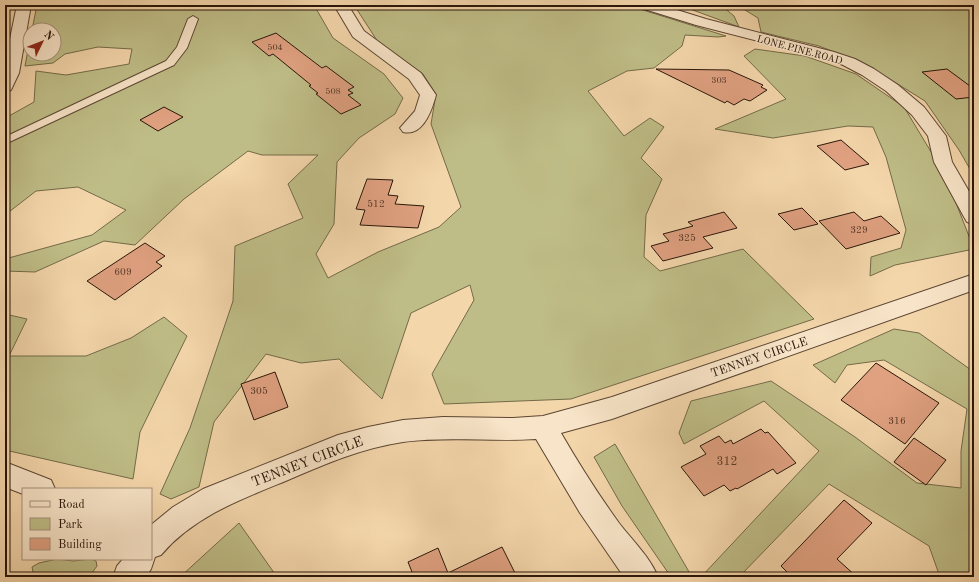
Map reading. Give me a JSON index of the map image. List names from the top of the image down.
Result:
{
  "streets": {
    "street": ["LONE PINE ROAD", "TENNEY CIRCLE"]
  },
  "house_numbers": [
    "504",
    "303",
    "508",
    "512",
    "329",
    "325",
    "609",
    "305",
    "316",
    "312"
  ],
  "legend": ["Road", "Park", "Building"],
  "north": "top right"
}
